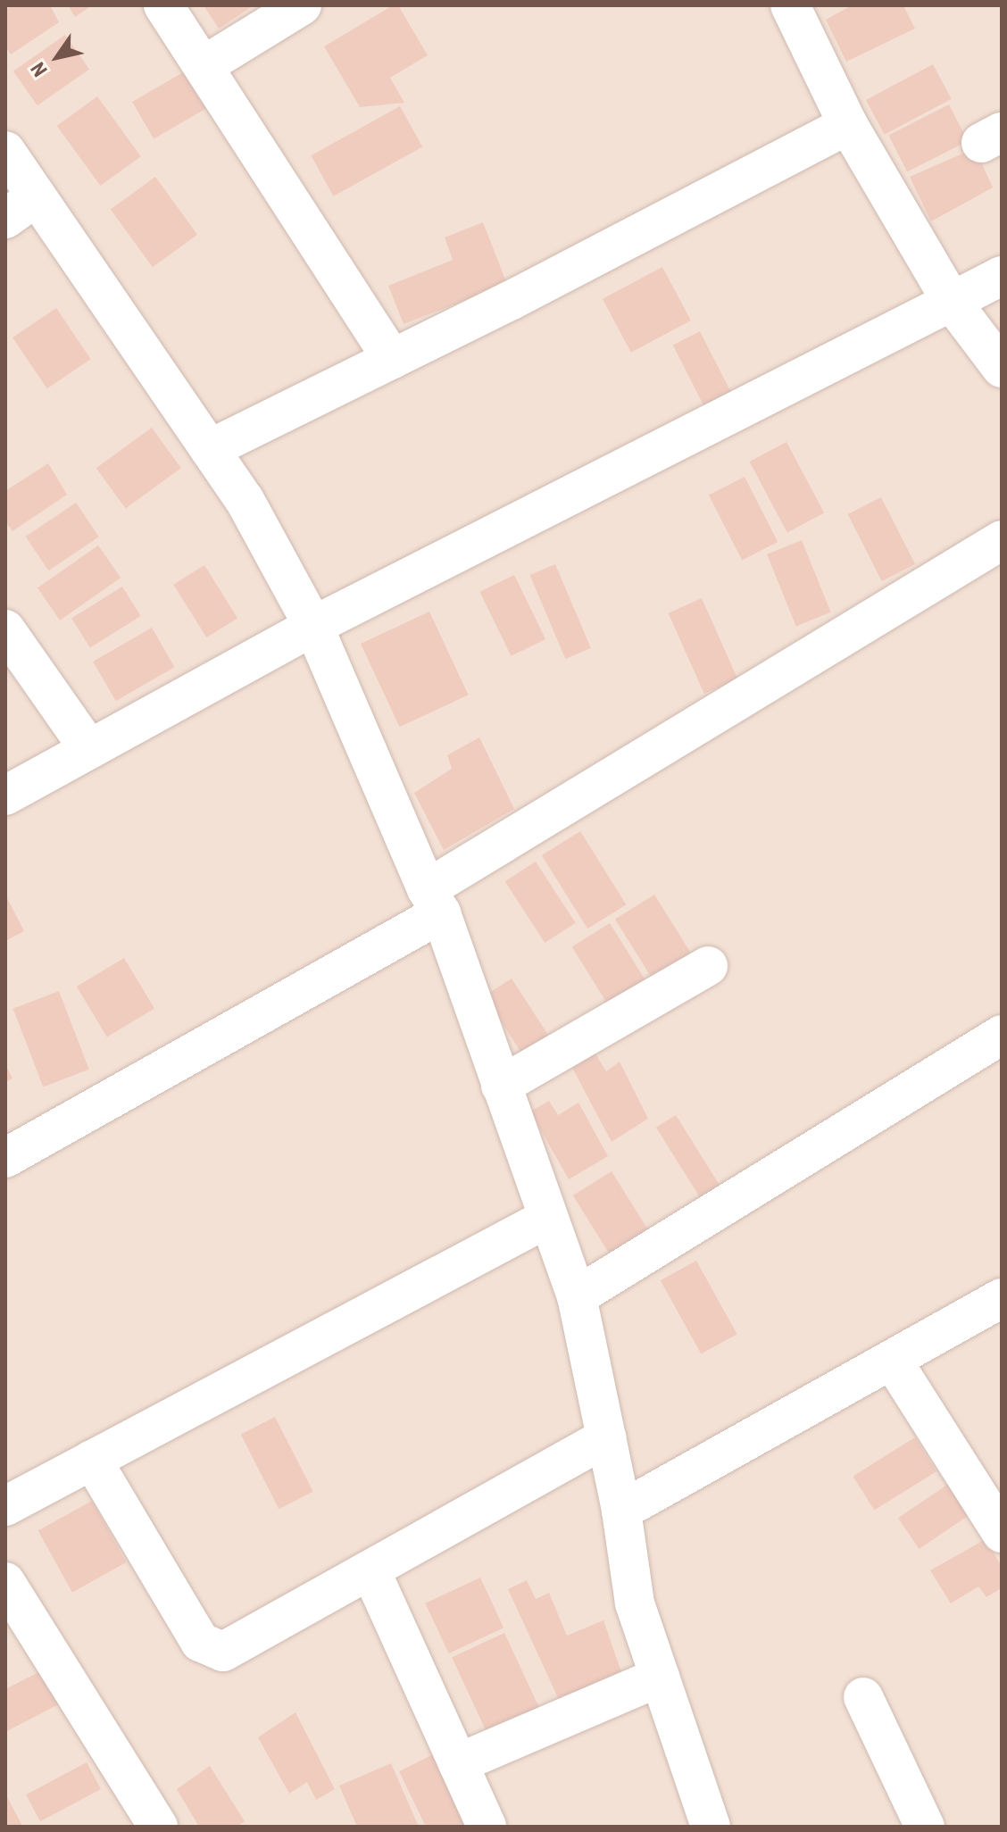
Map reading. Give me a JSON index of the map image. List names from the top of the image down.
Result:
{
  "north": "bottom left"
}
